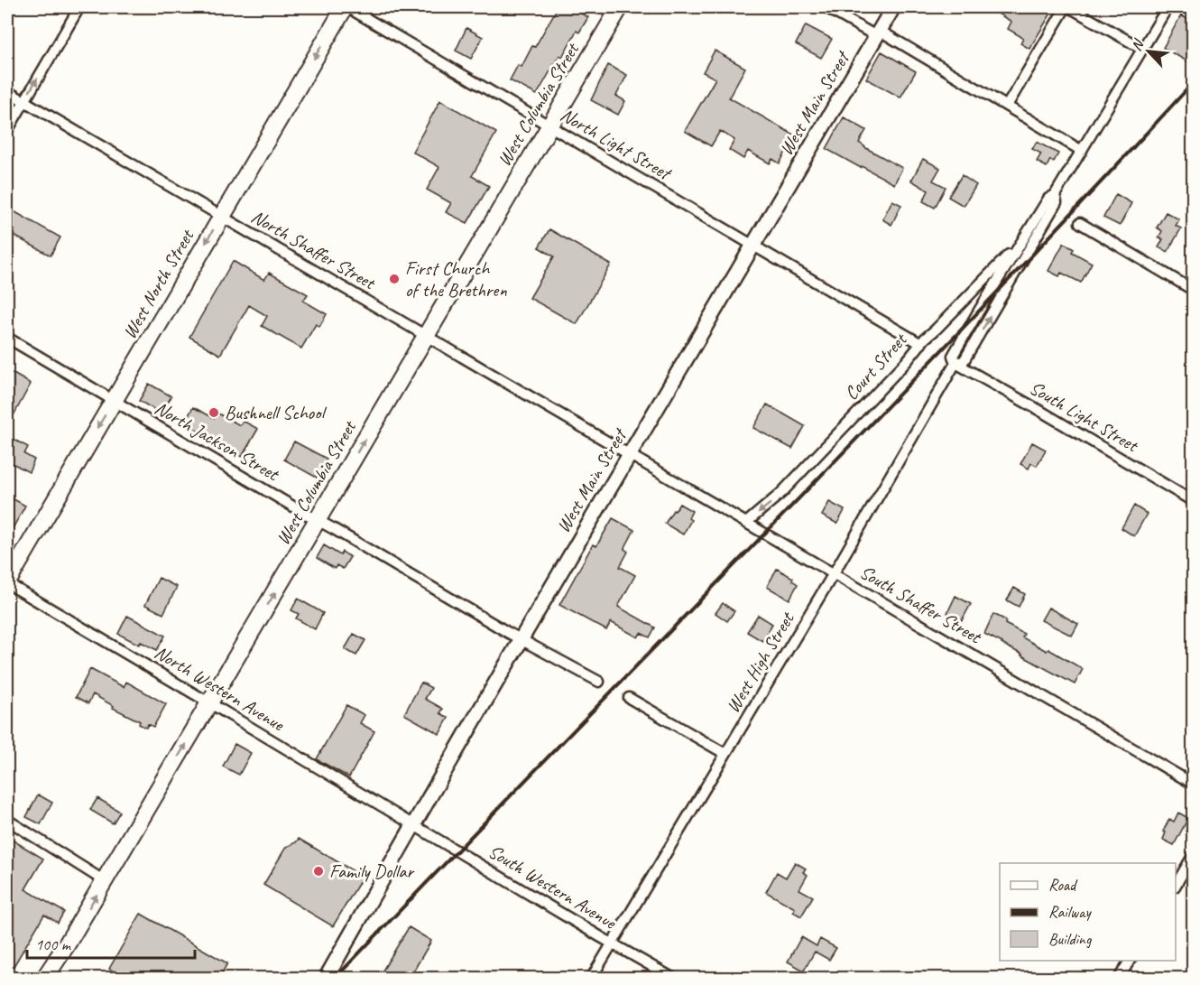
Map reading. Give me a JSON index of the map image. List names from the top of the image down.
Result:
{
  "streets": {
    "main road": ["West Columbia Street", "West North Street"],
    "street": [
      "West Main Street",
      "North Light Street",
      "North Shaffer Street",
      "Court Street",
      "South Light Street",
      "North Jackson Street",
      "South Shaffer Street",
      "West High Street",
      "North Western Avenue",
      "South Western Avenue"
    ]
  },
  "crossings": [
    ["West Main Street", "North Light Street"],
    ["West Main Street", "North Shaffer Street"],
    ["West Main Street", "North Jackson Street"],
    ["West Main Street", "South Shaffer Street"],
    ["West Main Street", "North Western Avenue"],
    ["West Main Street", "South Western Avenue"],
    ["West Columbia Street", "North Light Street"],
    ["West Columbia Street", "North Shaffer Street"],
    ["West Columbia Street", "North Jackson Street"],
    ["West Columbia Street", "North Western Avenue"],
    ["North Light Street", "West North Street"],
    ["North Shaffer Street", "West North Street"],
    ["North Shaffer Street", "South Shaffer Street"],
    ["West North Street", "North Jackson Street"],
    ["West North Street", "North Western Avenue"],
    ["Court Street", "South Shaffer Street"],
    ["Court Street", "West High Street"],
    ["South Light Street", "West High Street"],
    ["South Shaffer Street", "West High Street"],
    ["West High Street", "South Western Avenue"],
    ["North Western Avenue", "South Western Avenue"]
  ],
  "one_way": ["West Columbia Street", "West North Street", "Court Street"],
  "places": ["First Church of the Brethren", "Bushnell School", "Family Dollar"],
  "legend": ["Road", "Railway", "Building"],
  "scale_bar": "100 m",
  "north": "top left"
}
